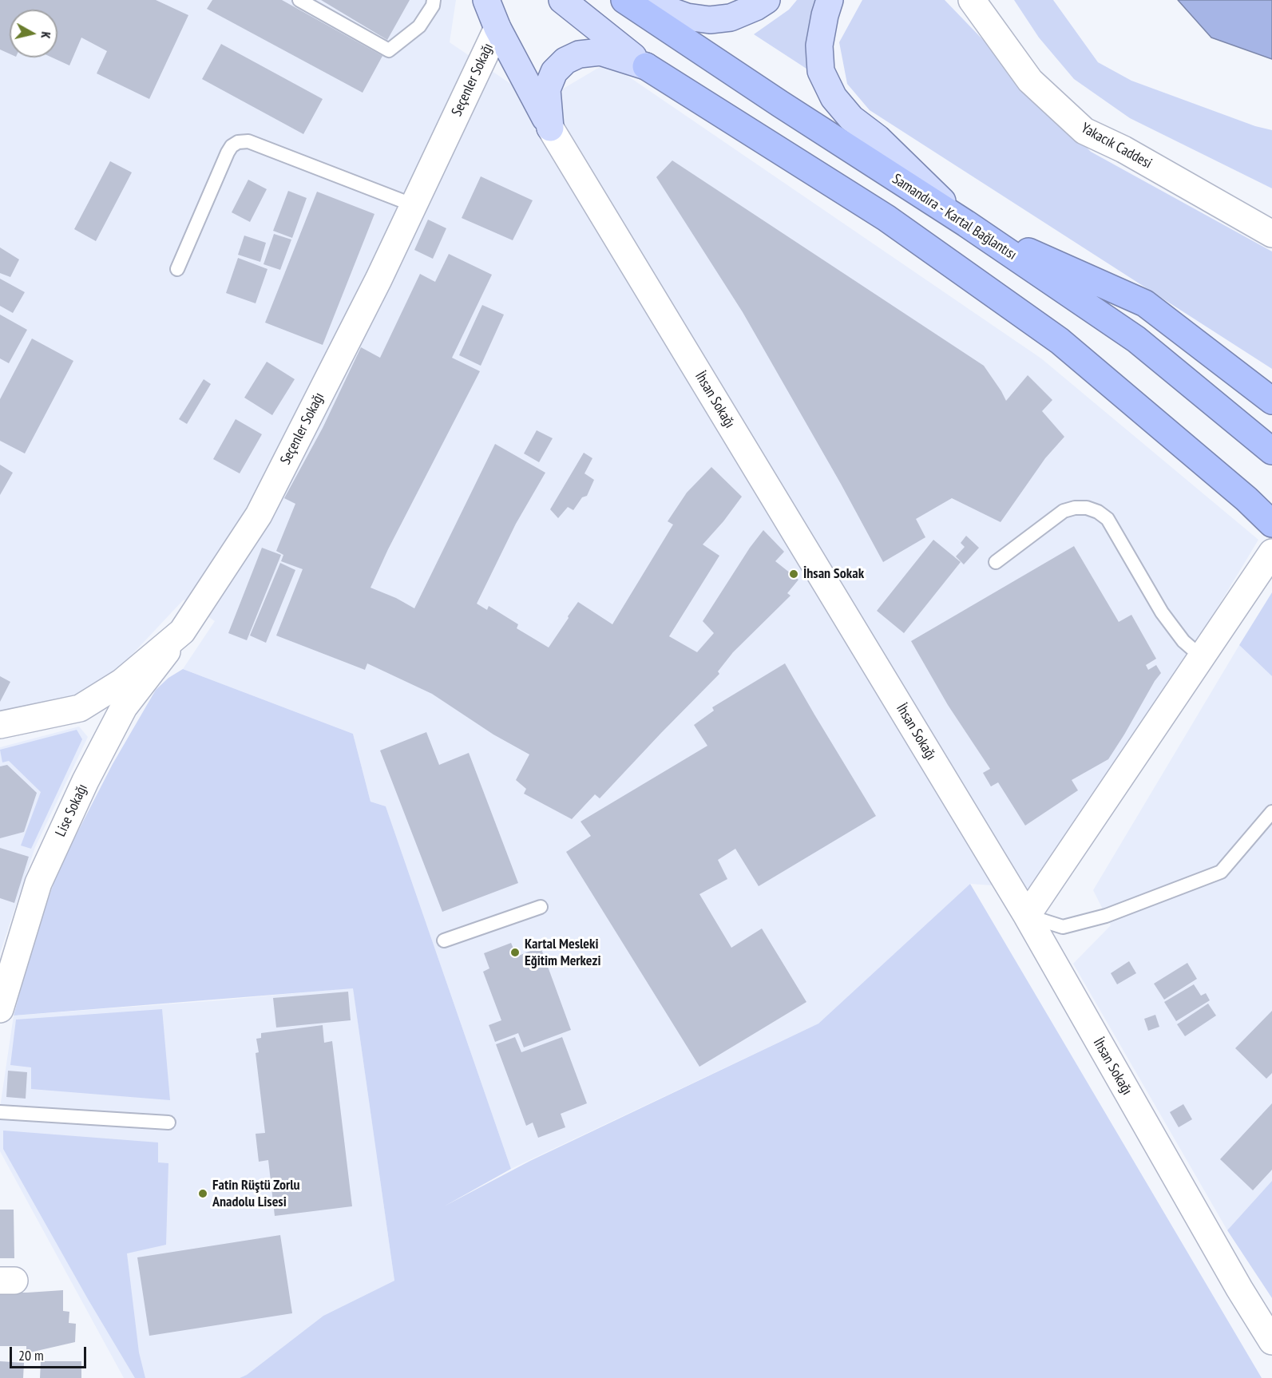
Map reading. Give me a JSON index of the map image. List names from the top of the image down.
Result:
{
  "streets": {
    "highway": ["Samandıra - Kartal Bağlantısı"],
    "street": [
      "Seçenler Sokağı",
      "Yakacık Caddesi",
      "İhsan Sokağı",
      "Lise Sokağı"
    ]
  },
  "crossings": [
    ["Seçenler Sokağı", "Lise Sokağı"]
  ],
  "places": ["İhsan Sokak", "Kartal Mesleki Eğitim Merkezi", "Fatin Rüştü Zorlu Anadolu Lisesi"],
  "scale_bar": "20 m",
  "north": "right"
}
